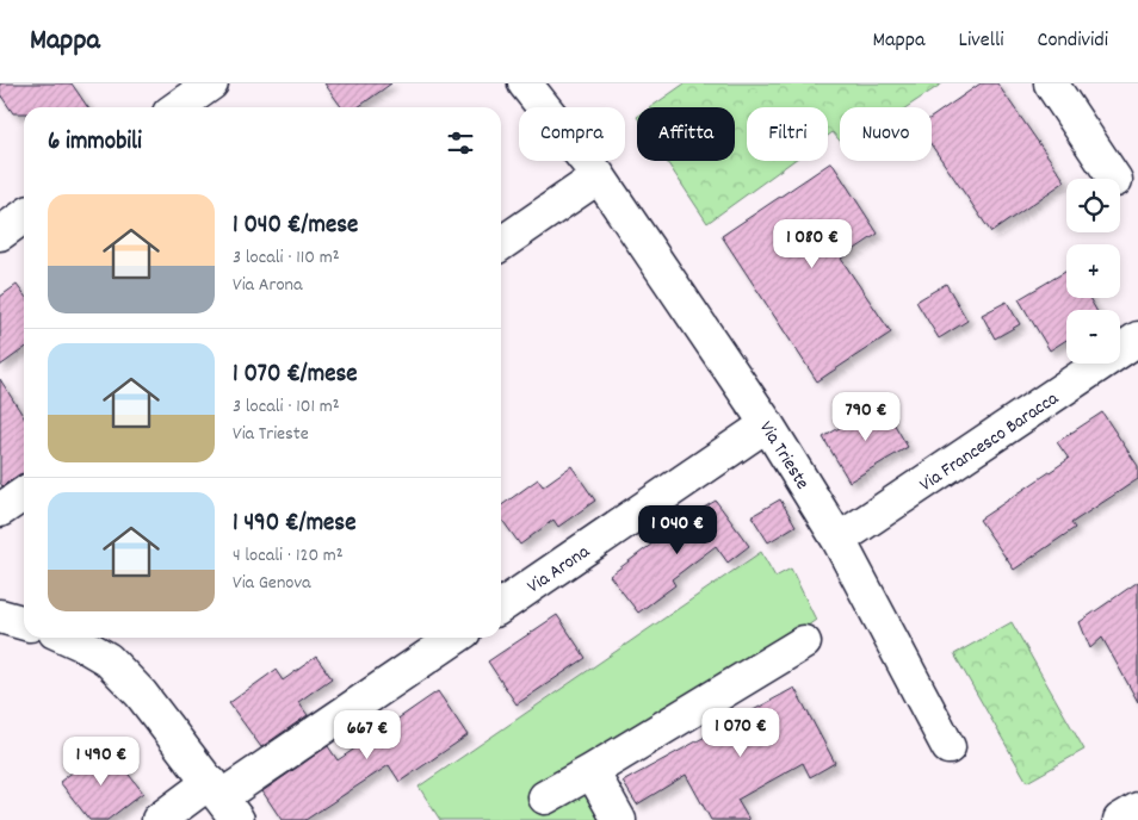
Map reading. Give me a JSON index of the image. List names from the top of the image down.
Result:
{
  "streets": {
    "street": ["Via Francesco Baracca", "Via Trieste", "Via Arona"]
  },
  "crossings": [
    ["Via Francesco Baracca", "Via Trieste"],
    ["Via Trieste", "Via Arona"]
  ],
  "page": {
    "header": "Mappa",
    "nav": ["Mappa", "Livelli", "Condividi"],
    "chip": [
      "Compra",
      "Affitta",
      "Filtri",
      "Nuovo"
    ],
    "heading": "6 immobili",
    "map_buttons": ["+", "−"],
    "list": [
      {
        "name": "1 040 €/mese",
        "note": "3 locali · 110 m² · Via Arona"
      },
      {
        "name": "1 070 €/mese",
        "note": "3 locali · 101 m² · Via Trieste"
      },
      {
        "name": "1 490 €/mese",
        "note": "4 locali · 120 m² · Via Genova"
      }
    ],
    "price": [
      "1 080 €",
      "790 €",
      "1 040 €",
      "1 070 €",
      "667 €",
      "1 490 €"
    ]
  }
}
